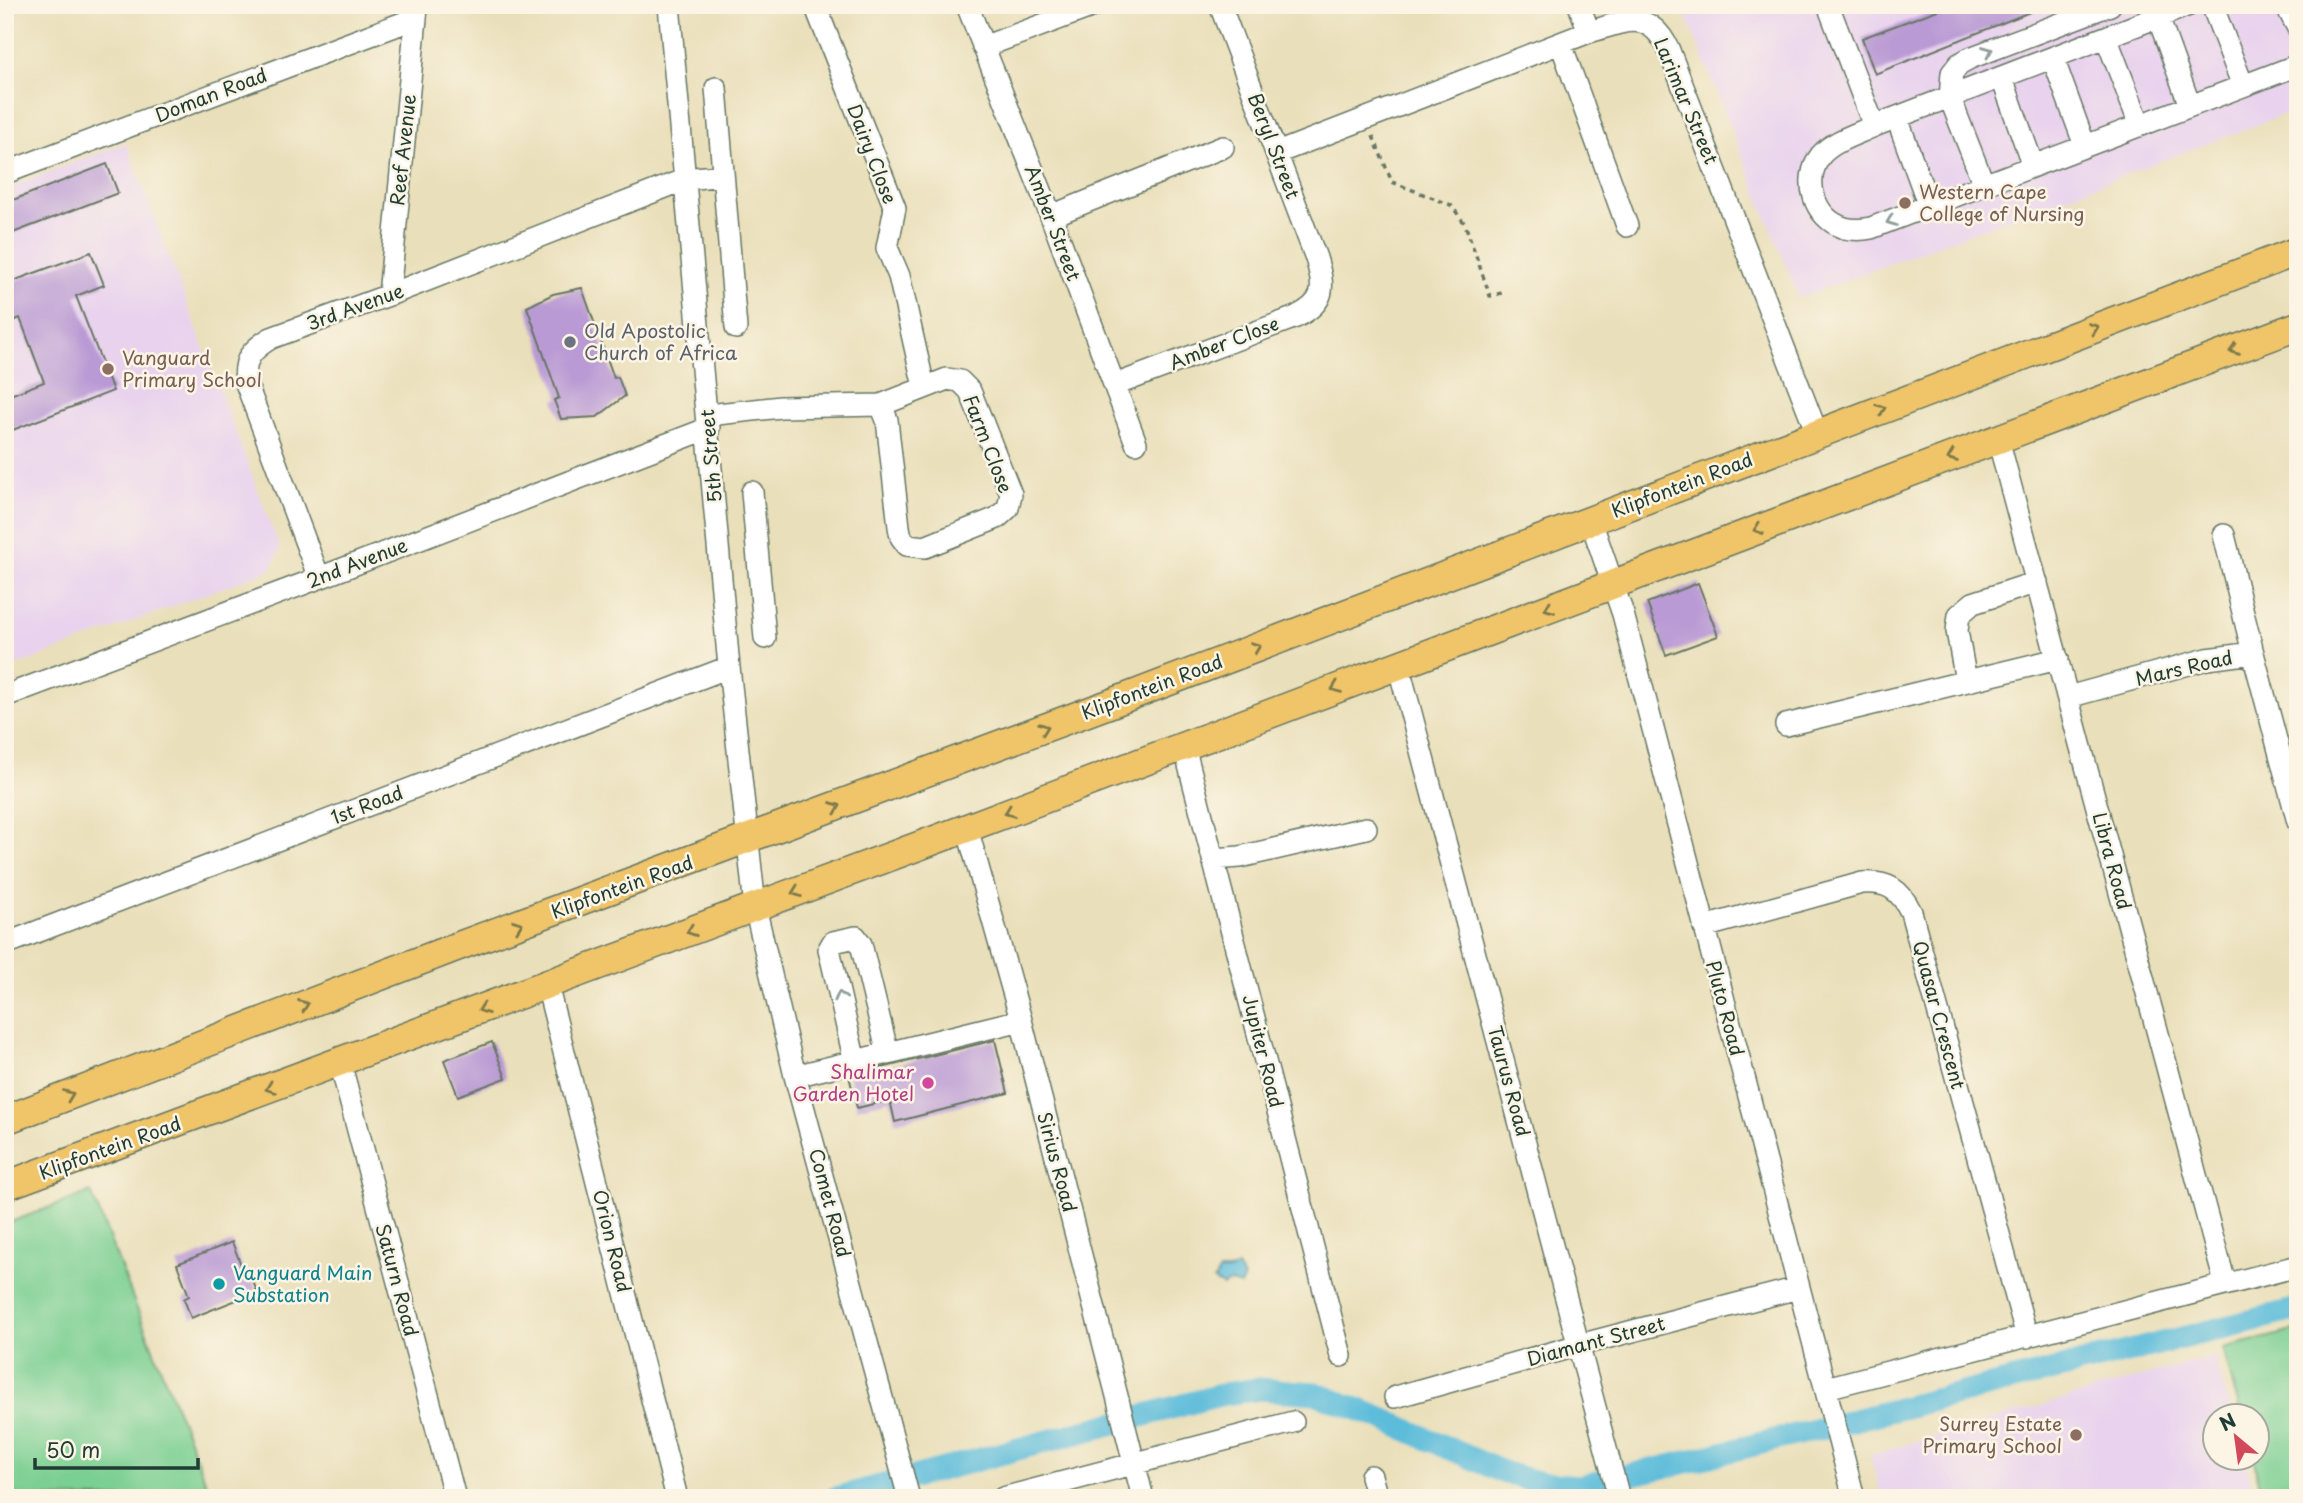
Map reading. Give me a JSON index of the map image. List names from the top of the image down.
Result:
{
  "streets": {
    "main road": ["Klipfontein Road"],
    "street": [
      "Doman Road",
      "Larimar Street",
      "Beryl Street",
      "Reef Avenue",
      "Dairy Close",
      "Amber Street",
      "3rd Avenue",
      "Amber Close",
      "Farm Close",
      "5th Street",
      "2nd Avenue",
      "Mars Road",
      "1st Road",
      "Libra Road",
      "Pluto Road",
      "Quasar Crescent",
      "Jupiter Road",
      "Taurus Road",
      "Sirius Road",
      "Comet Road",
      "Orion Road",
      "Saturn Road",
      "Diamant Street"
    ]
  },
  "crossings": [
    ["Doman Road", "Reef Avenue"],
    ["Larimar Street", "Beryl Street"],
    ["Larimar Street", "Klipfontein Road"],
    ["Beryl Street", "Amber Close"],
    ["Reef Avenue", "3rd Avenue"],
    ["Dairy Close", "Farm Close"],
    ["Amber Street", "Amber Close"],
    ["3rd Avenue", "5th Street"],
    ["3rd Avenue", "2nd Avenue"],
    ["Farm Close", "5th Street"],
    ["Farm Close", "2nd Avenue"],
    ["5th Street", "Klipfontein Road"],
    ["5th Street", "2nd Avenue"],
    ["5th Street", "1st Road"],
    ["5th Street", "Comet Road"],
    ["Klipfontein Road", "Libra Road"],
    ["Klipfontein Road", "Pluto Road"],
    ["Klipfontein Road", "Jupiter Road"],
    ["Klipfontein Road", "Taurus Road"],
    ["Klipfontein Road", "Sirius Road"],
    ["Klipfontein Road", "Comet Road"],
    ["Klipfontein Road", "Orion Road"],
    ["Klipfontein Road", "Saturn Road"],
    ["Mars Road", "Libra Road"],
    ["Pluto Road", "Quasar Crescent"],
    ["Pluto Road", "Diamant Street"],
    ["Taurus Road", "Diamant Street"]
  ],
  "places": [
    "Western Cape College of Nursing",
    "Old Apostolic Church of Africa",
    "Vanguard Primary School",
    "Shalimar Garden Hotel",
    "Vanguard Main Substation",
    "Surrey Estate Primary School"
  ],
  "scale_bar": "50 m",
  "north": "top left"
}
